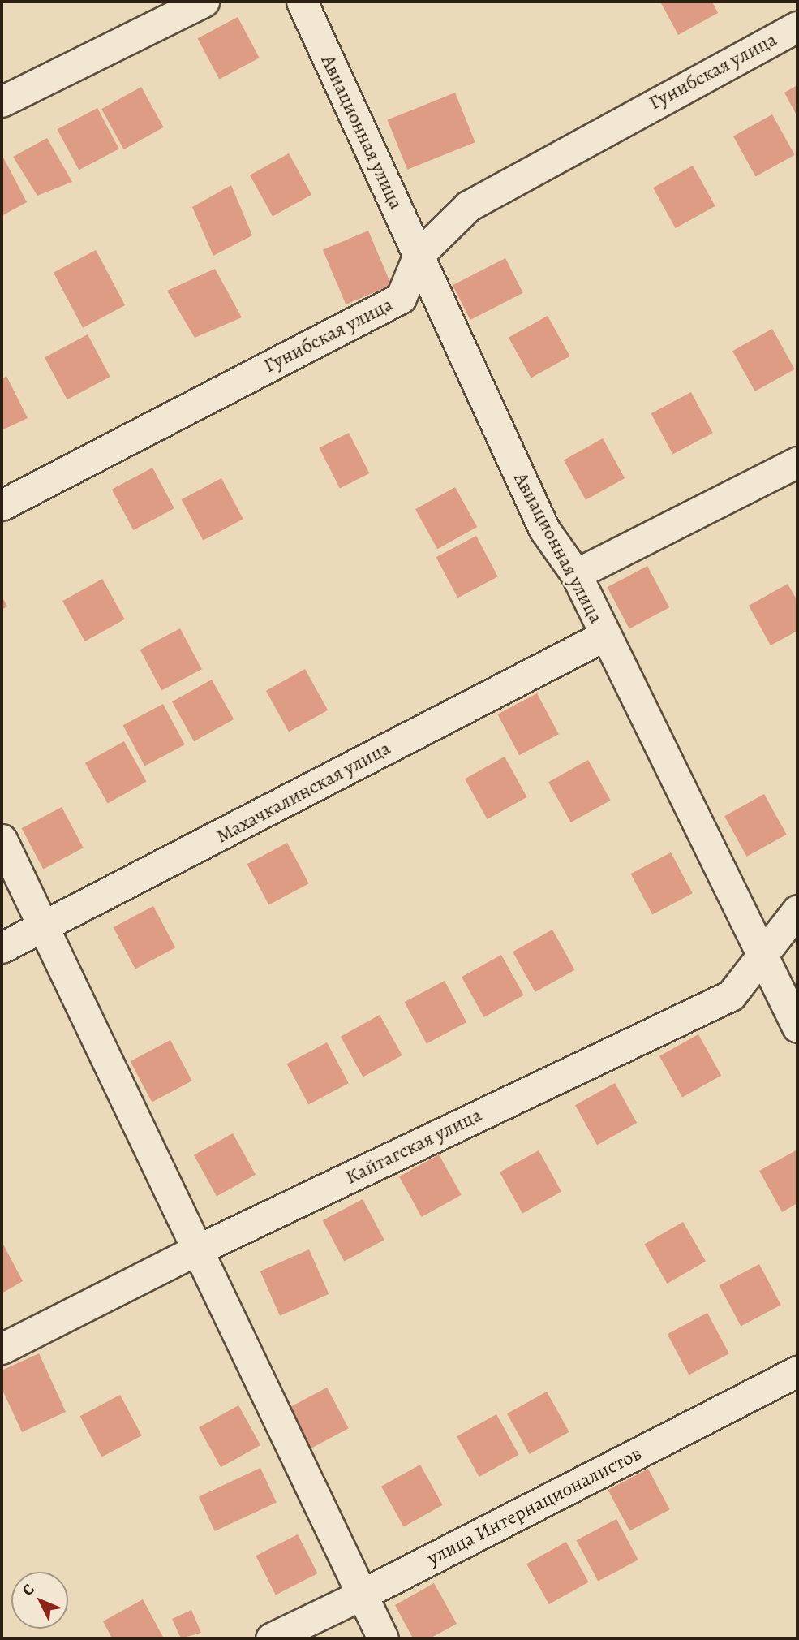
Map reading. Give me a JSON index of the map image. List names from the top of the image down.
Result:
{
  "streets": {
    "street": [
      "Гунибская улица",
      "Авиационная улица",
      "Махачкалинская улица",
      "Кайтагская улица",
      "улица Интернационалистов"
    ]
  },
  "crossings": [
    ["Гунибская улица", "Авиационная улица"],
    ["Авиационная улица", "Махачкалинская улица"],
    ["Авиационная улица", "Кайтагская улица"]
  ],
  "north": "top left"
}
